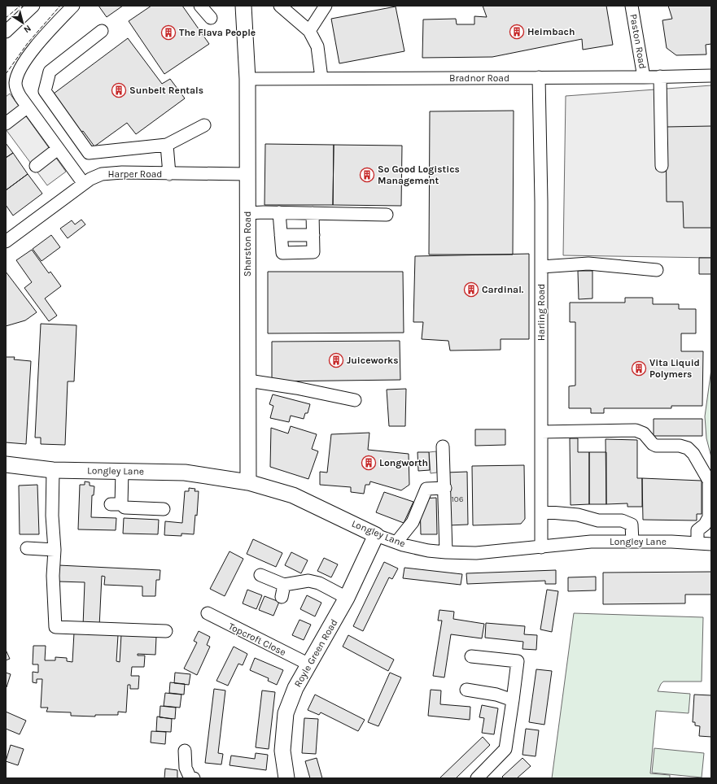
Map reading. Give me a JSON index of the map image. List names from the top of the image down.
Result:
{
  "streets": {
    "main road": ["Sharston Road", "Longley Lane", "Royle Green Road"],
    "street": [
      "Paston Road",
      "Bradnor Road",
      "Harper Road",
      "Harling Road",
      "Topcroft Close"
    ]
  },
  "crossings": [
    ["Paston Road", "Bradnor Road"],
    ["Bradnor Road", "Sharston Road"],
    ["Bradnor Road", "Harling Road"],
    ["Harper Road", "Sharston Road"],
    ["Sharston Road", "Longley Lane"],
    ["Harling Road", "Longley Lane"],
    ["Longley Lane", "Royle Green Road"],
    ["Topcroft Close", "Royle Green Road"]
  ],
  "places": {
    "building": [
      "Heimbach",
      "The Flava People",
      "Sunbelt Rentals",
      "So Good Logistics Management",
      "Cardinal.",
      "Juiceworks",
      "Vita Liquid Polymers",
      "Longworth"
    ]
  },
  "house_numbers": ["106"],
  "north": "bottom right"
}
